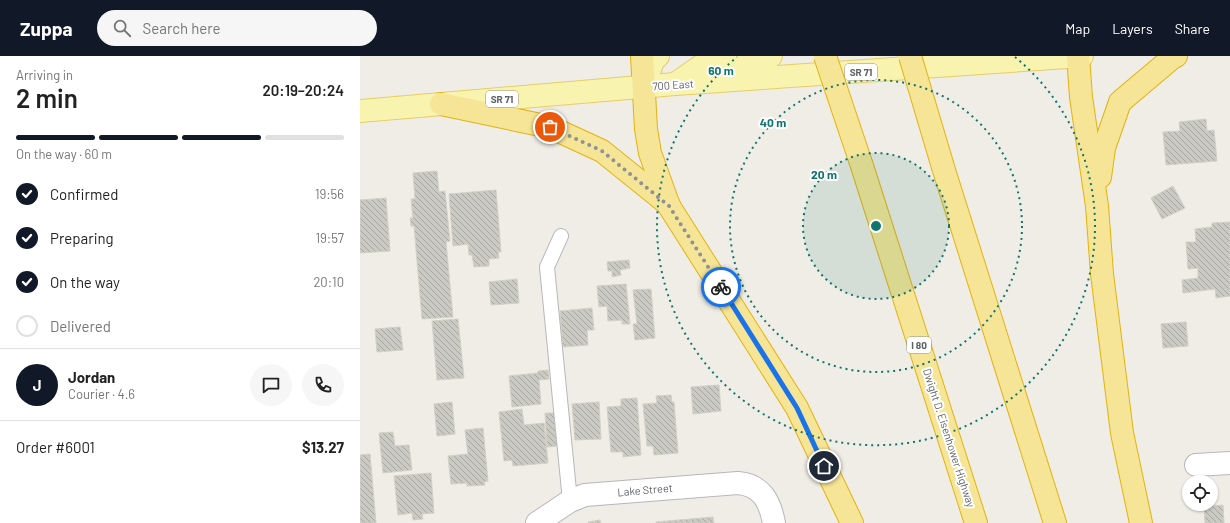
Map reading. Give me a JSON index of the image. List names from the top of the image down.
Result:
{
  "streets": {
    "highway": ["I 80", "Dwight D. Eisenhower Highway"],
    "main road": ["SR 71", "700 East"],
    "street": ["Lake Street"]
  },
  "page": {
    "header": "Zuppa",
    "search": "Search here",
    "nav": ["Map", "Layers", "Share"],
    "heading": ["2 min", "Arriving in", "20:19–20:24"],
    "panel": [
      "Jordan",
      "Courier · 4.6",
      "Order #6001",
      "$13.27"
    ],
    "bar": "On the way · 60 m",
    "list": [
      ["Confirmed", "19:56"],
      ["Preparing", "19:57"],
      ["On the way", "20:10"],
      "Delivered"
    ],
    "round": "J"
  },
  "rings": ["60 m", "40 m", "20 m"]
}
